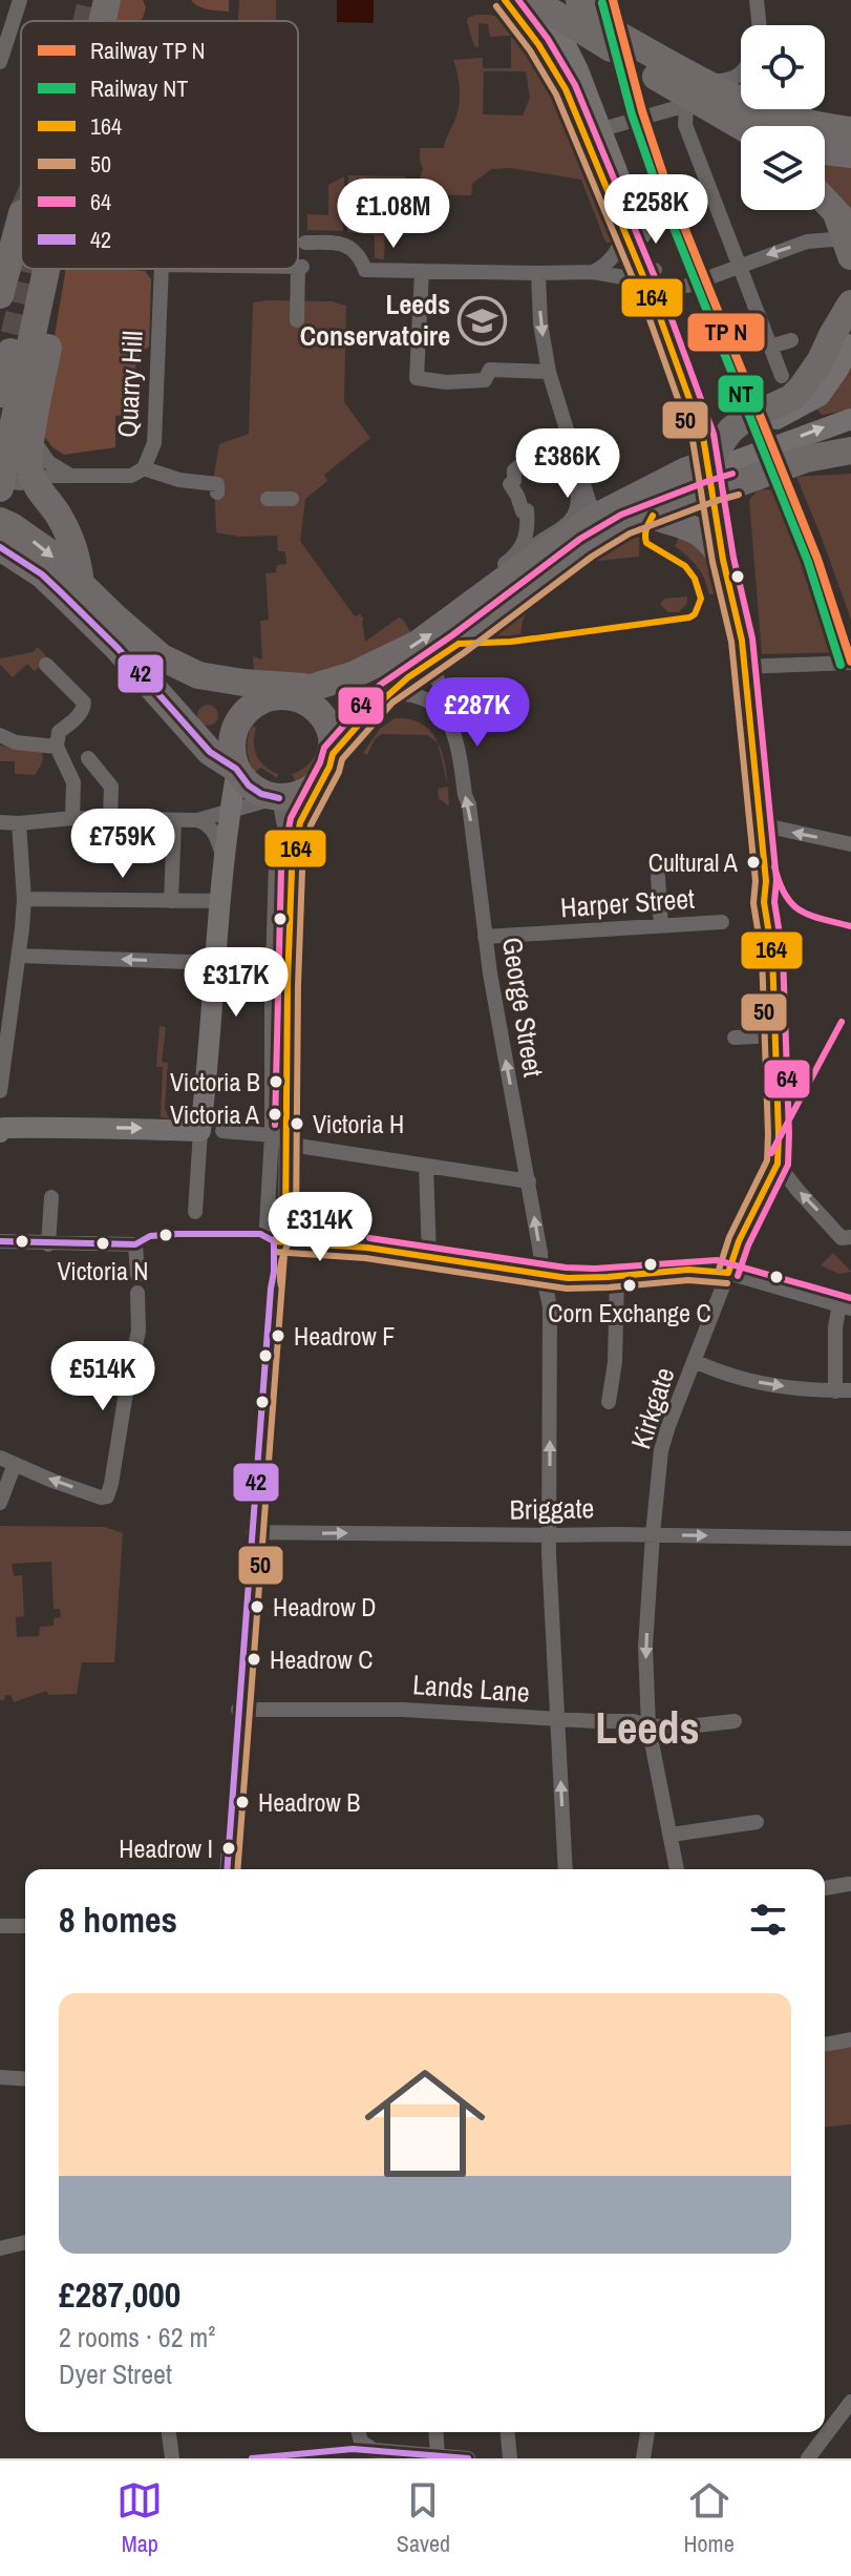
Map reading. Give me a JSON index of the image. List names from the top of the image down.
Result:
{
  "streets": {
    "street": [
      "Quarry Hill",
      "Harper Street",
      "George Street",
      "Kirkgate",
      "Briggate",
      "Lands Lane"
    ]
  },
  "crossings": [
    ["Harper Street", "George Street"],
    ["George Street", "Briggate"],
    ["George Street", "Lands Lane"],
    ["Kirkgate", "Briggate"],
    ["Kirkgate", "Lands Lane"]
  ],
  "one_way": ["George Street", "Briggate"],
  "districts": ["Leeds"],
  "places": {
    "school or university": ["Leeds Conservatoire"],
    "other": [
      "Cultural A",
      "Victoria B",
      "Victoria A",
      "Victoria H",
      "Victoria N",
      "Corn Exchange C",
      "Headrow F",
      "Headrow D",
      "Headrow C",
      "Headrow B",
      "Headrow I"
    ]
  },
  "lines": [
    "transit line 164",
    "transit line 64",
    "rail line NT",
    "transit line 50",
    "transit line 42"
  ],
  "legend": [
    "Railway TP N",
    "Railway NT",
    "164",
    "50",
    "64",
    "42"
  ],
  "page": {
    "price": [
      "£258K",
      "£1.08M",
      "£386K",
      "£287K",
      "£759K",
      "£317K",
      "£314K",
      "£514K"
    ],
    "heading": "8 homes",
    "list": [
      {
        "name": "£287,000",
        "note": "2 rooms · 62 m² · Dyer Street"
      }
    ],
    "tabs": ["Map", "Saved", "Home"]
  }
}
